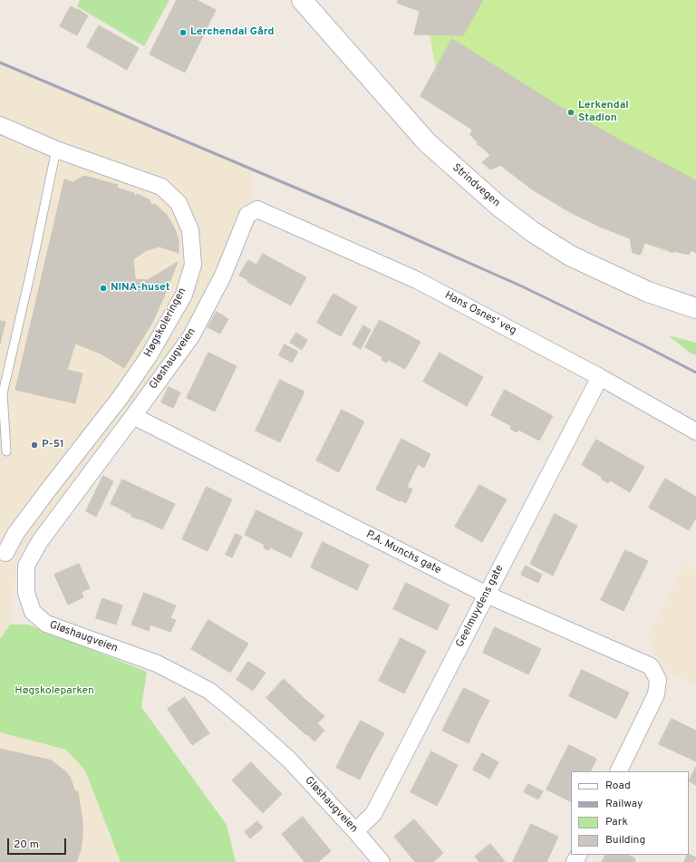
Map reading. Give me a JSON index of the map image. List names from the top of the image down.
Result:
{
  "streets": {
    "main road": ["Strindvegen"],
    "street": [
      "Hans Osnes' veg",
      "Høgskoleringen",
      "Gløshaugveien",
      "P.A. Munchs gate",
      "Geelmuydens gate"
    ]
  },
  "crossings": [
    ["Hans Osnes' veg", "Gløshaugveien"],
    ["Hans Osnes' veg", "Geelmuydens gate"],
    ["Gløshaugveien", "P.A. Munchs gate"],
    ["Gløshaugveien", "Geelmuydens gate"],
    ["P.A. Munchs gate", "Geelmuydens gate"]
  ],
  "parks": ["Høgskoleparken"],
  "places": [
    "Lerchendal Gård",
    "Lerkendal Stadion",
    "NINA-huset",
    "P-51"
  ],
  "legend": [
    "Road",
    "Railway",
    "Park",
    "Building"
  ],
  "scale_bar": "20 m"
}
